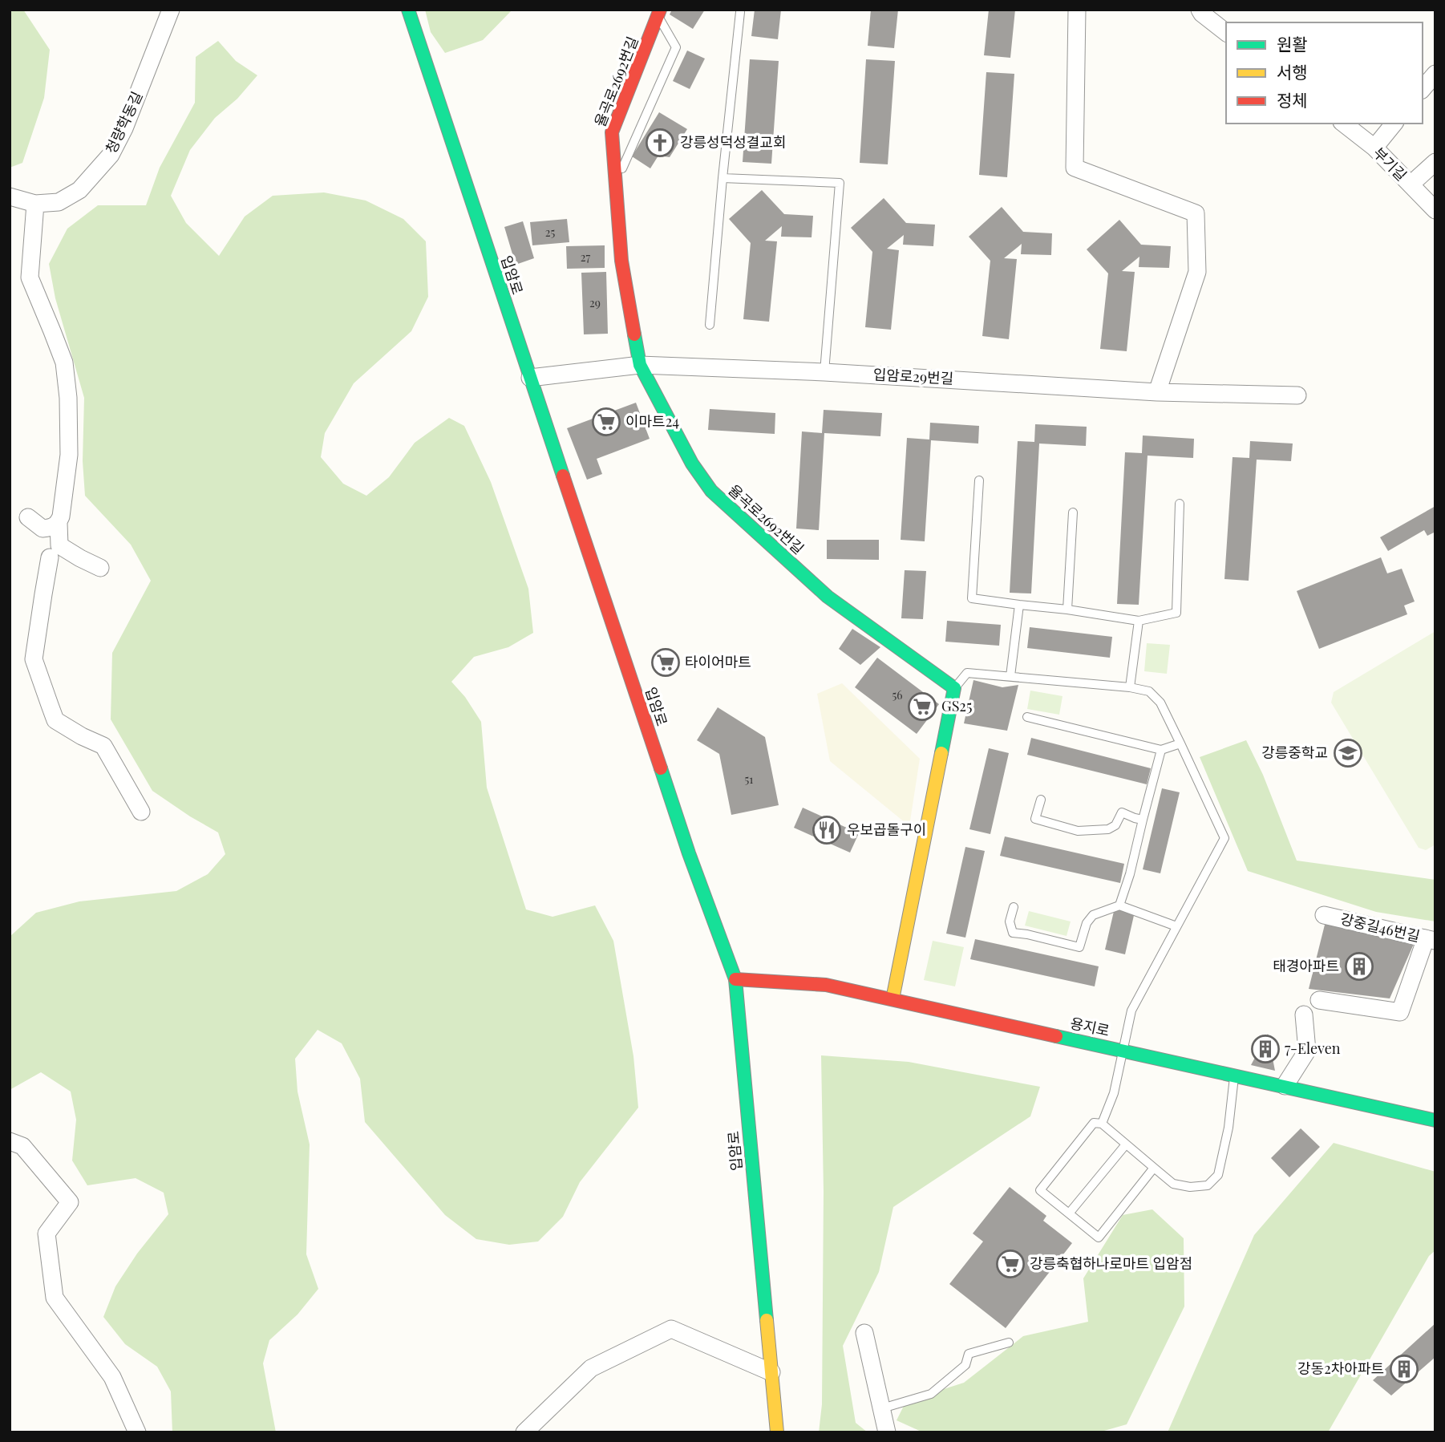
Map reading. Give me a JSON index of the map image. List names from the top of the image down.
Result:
{
  "streets": {
    "street": [
      "율곡로2692번길",
      "청량학동길",
      "부기길",
      "입암로",
      "입암로29번길",
      "강중길46번길",
      "용지로"
    ]
  },
  "crossings": [
    ["율곡로2692번길", "입암로29번길"],
    ["입암로", "입암로29번길"],
    ["입암로", "용지로"]
  ],
  "places": {
    "church": ["강릉성덕성결교회"],
    "supermarket": [
      "이마트24",
      "타이어마트",
      "GS25",
      "강릉축협하나로마트 입암점"
    ],
    "school or university": ["강릉중학교"],
    "restaurant": ["우보곱돌구이"],
    "building": ["태경아파트", "7-Eleven", "강동2차아파트"]
  },
  "house_numbers": [
    "25",
    "27",
    "29",
    "56",
    "51"
  ],
  "legend": ["원활", "서행", "정체"]
}
